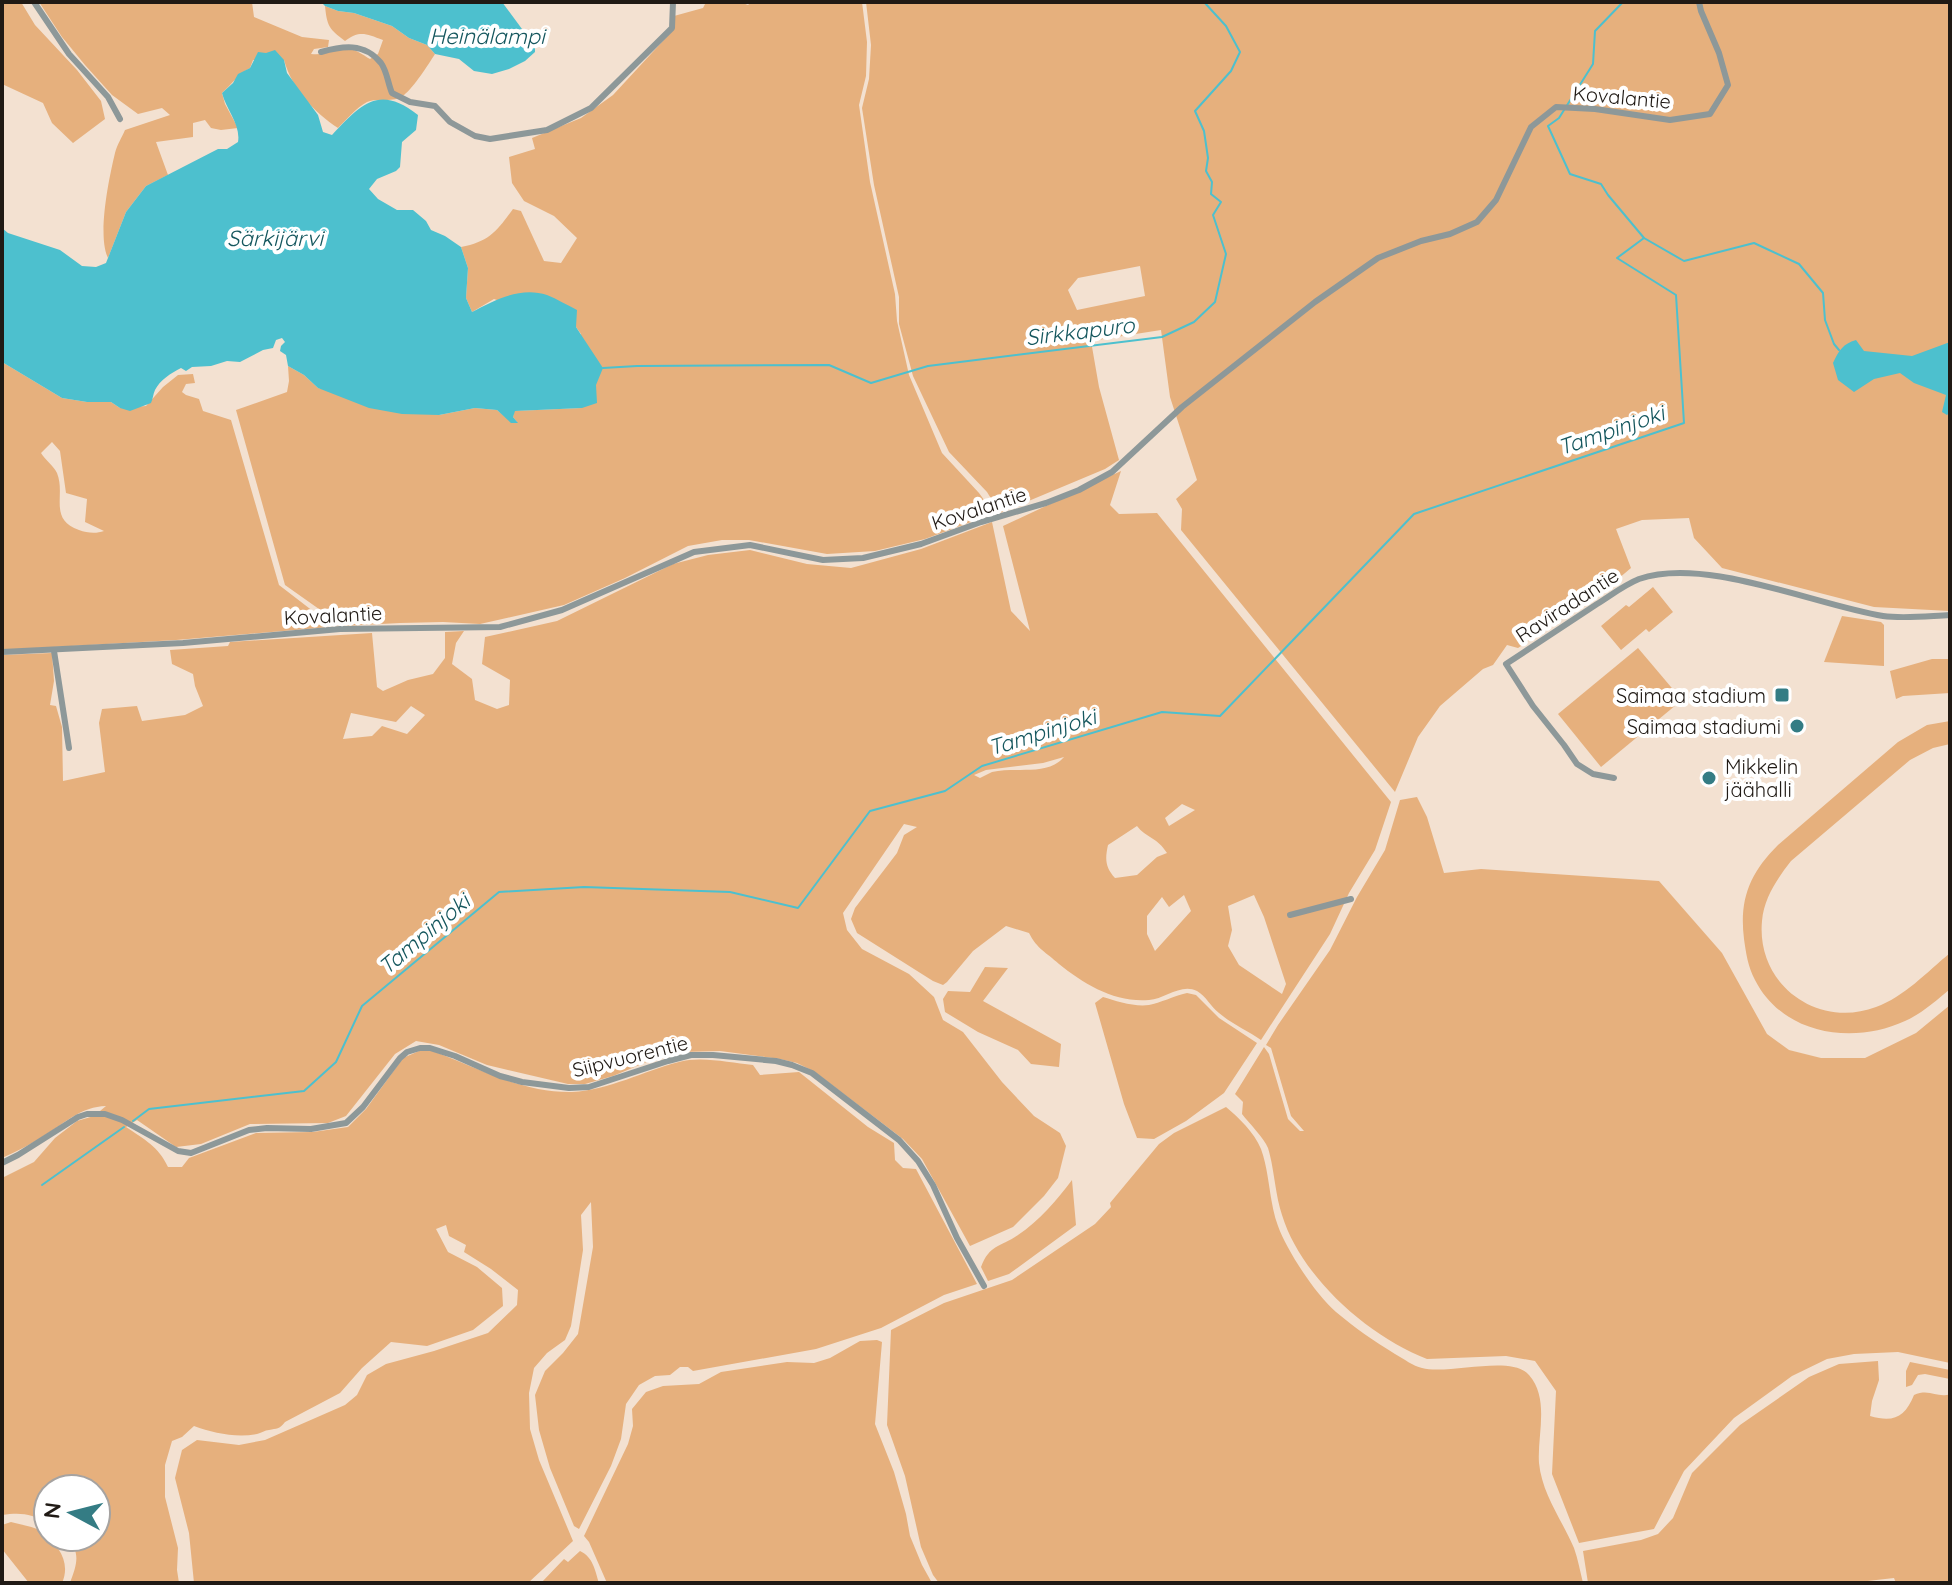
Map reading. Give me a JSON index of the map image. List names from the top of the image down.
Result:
{
  "streets": {
    "street": ["Kovalantie", "Raviradantie", "Siipvuorentie"]
  },
  "water": [
    "Heinälampi",
    "Särkijärvi",
    "Sirkkapuro",
    "Tampinjoki"
  ],
  "places": {
    "transit": ["Saimaa stadium"],
    "other": ["Saimaa stadiumi", "Mikkelin jäähalli"]
  },
  "north": "left"
}
